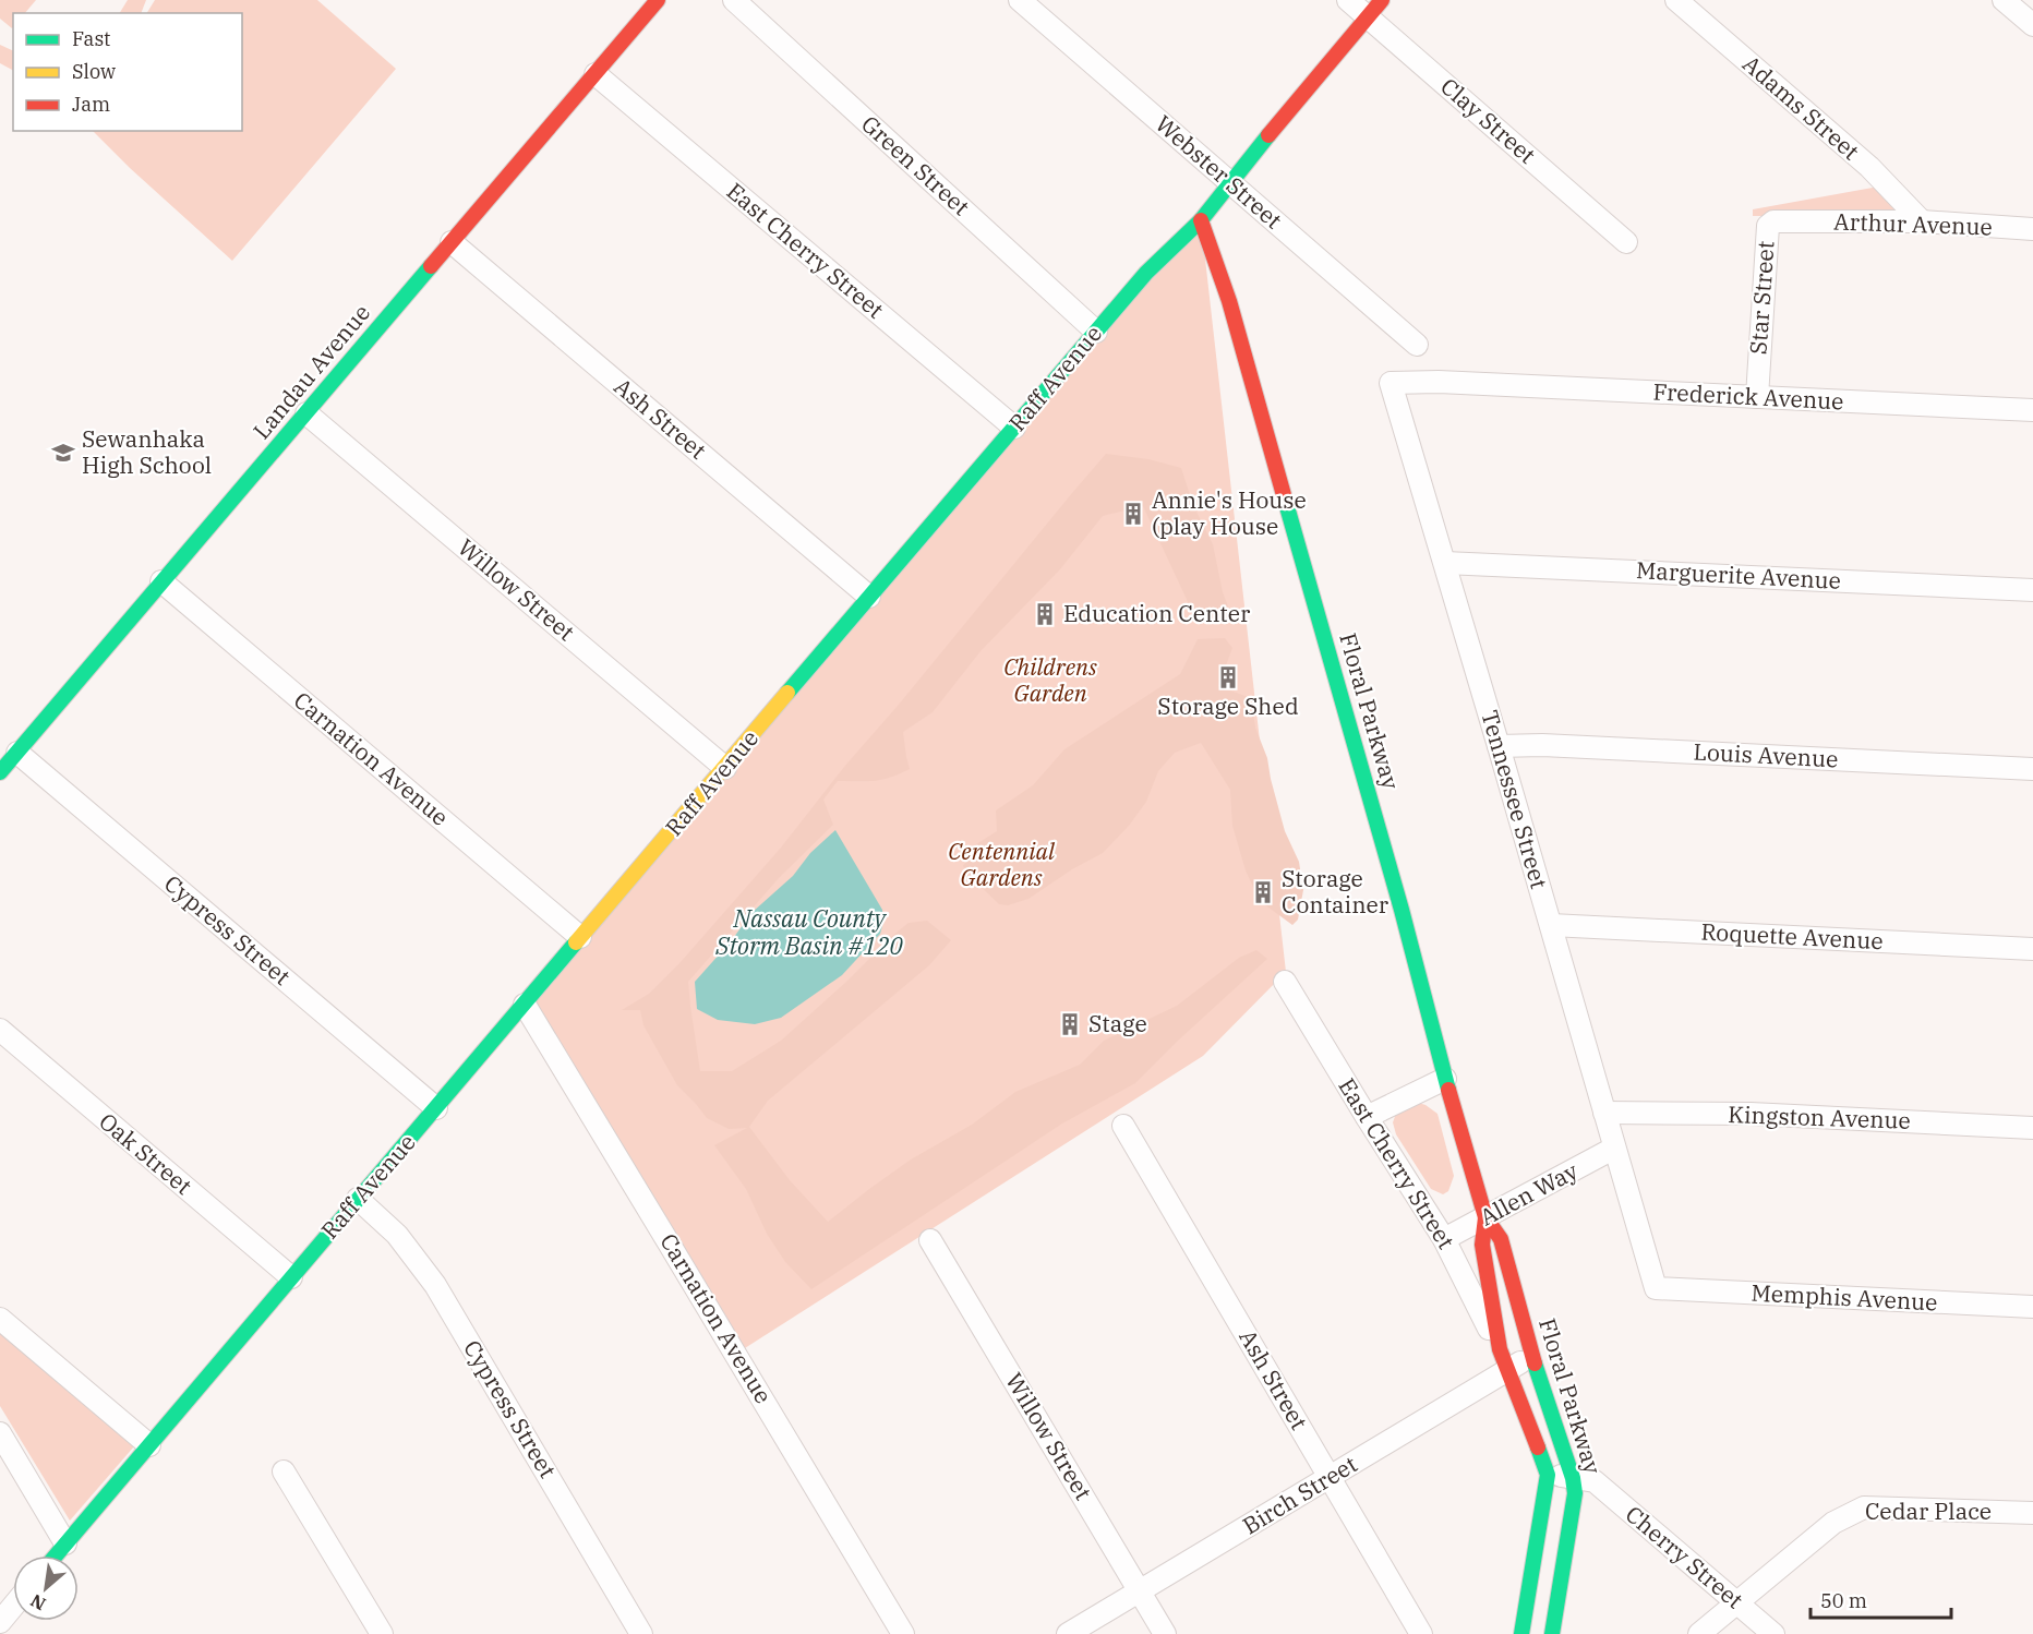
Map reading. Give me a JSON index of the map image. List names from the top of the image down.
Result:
{
  "streets": {
    "street": [
      "Adams Street",
      "Clay Street",
      "Green Street",
      "Webster Street",
      "Arthur Avenue",
      "East Cherry Street",
      "Star Street",
      "Landau Avenue",
      "Raff Avenue",
      "Frederick Avenue",
      "Ash Street",
      "Marguerite Avenue",
      "Willow Street",
      "Floral Parkway",
      "Louis Avenue",
      "Carnation Avenue",
      "Tennessee Street",
      "Cypress Street",
      "Roquette Avenue",
      "Kingston Avenue",
      "Oak Street",
      "Allen Way",
      "Memphis Avenue",
      "Birch Street",
      "Cedar Place",
      "Cherry Street"
    ]
  },
  "crossings": [
    ["Adams Street", "Arthur Avenue"],
    ["Clay Street", "Raff Avenue"],
    ["Green Street", "Raff Avenue"],
    ["Webster Street", "Raff Avenue"],
    ["Arthur Avenue", "Star Street"],
    ["East Cherry Street", "Landau Avenue"],
    ["East Cherry Street", "Raff Avenue"],
    ["East Cherry Street", "Floral Parkway"],
    ["East Cherry Street", "Allen Way"],
    ["Star Street", "Frederick Avenue"],
    ["Landau Avenue", "Ash Street"],
    ["Landau Avenue", "Willow Street"],
    ["Landau Avenue", "Carnation Avenue"],
    ["Landau Avenue", "Cypress Street"],
    ["Raff Avenue", "Ash Street"],
    ["Raff Avenue", "Willow Street"],
    ["Raff Avenue", "Floral Parkway"],
    ["Raff Avenue", "Carnation Avenue"],
    ["Raff Avenue", "Cypress Street"],
    ["Raff Avenue", "Oak Street"],
    ["Frederick Avenue", "Tennessee Street"],
    ["Ash Street", "Birch Street"],
    ["Marguerite Avenue", "Tennessee Street"],
    ["Willow Street", "Birch Street"],
    ["Floral Parkway", "Allen Way"],
    ["Floral Parkway", "Birch Street"],
    ["Floral Parkway", "Cherry Street"],
    ["Louis Avenue", "Tennessee Street"],
    ["Tennessee Street", "Roquette Avenue"],
    ["Tennessee Street", "Kingston Avenue"],
    ["Tennessee Street", "Allen Way"],
    ["Tennessee Street", "Memphis Avenue"],
    ["Cedar Place", "Cherry Street"]
  ],
  "water": ["Nassau County Storm Basin #120"],
  "parks": ["Childrens Garden", "Centennial Gardens"],
  "places": {
    "school or university": ["Sewanhaka High School"],
    "building": [
      "Annie's House (play House",
      "Education Center",
      "Storage Shed",
      "Storage Container",
      "Stage"
    ]
  },
  "legend": ["Fast", "Slow", "Jam"],
  "scale_bar": "50 m",
  "north": "bottom left"
}
